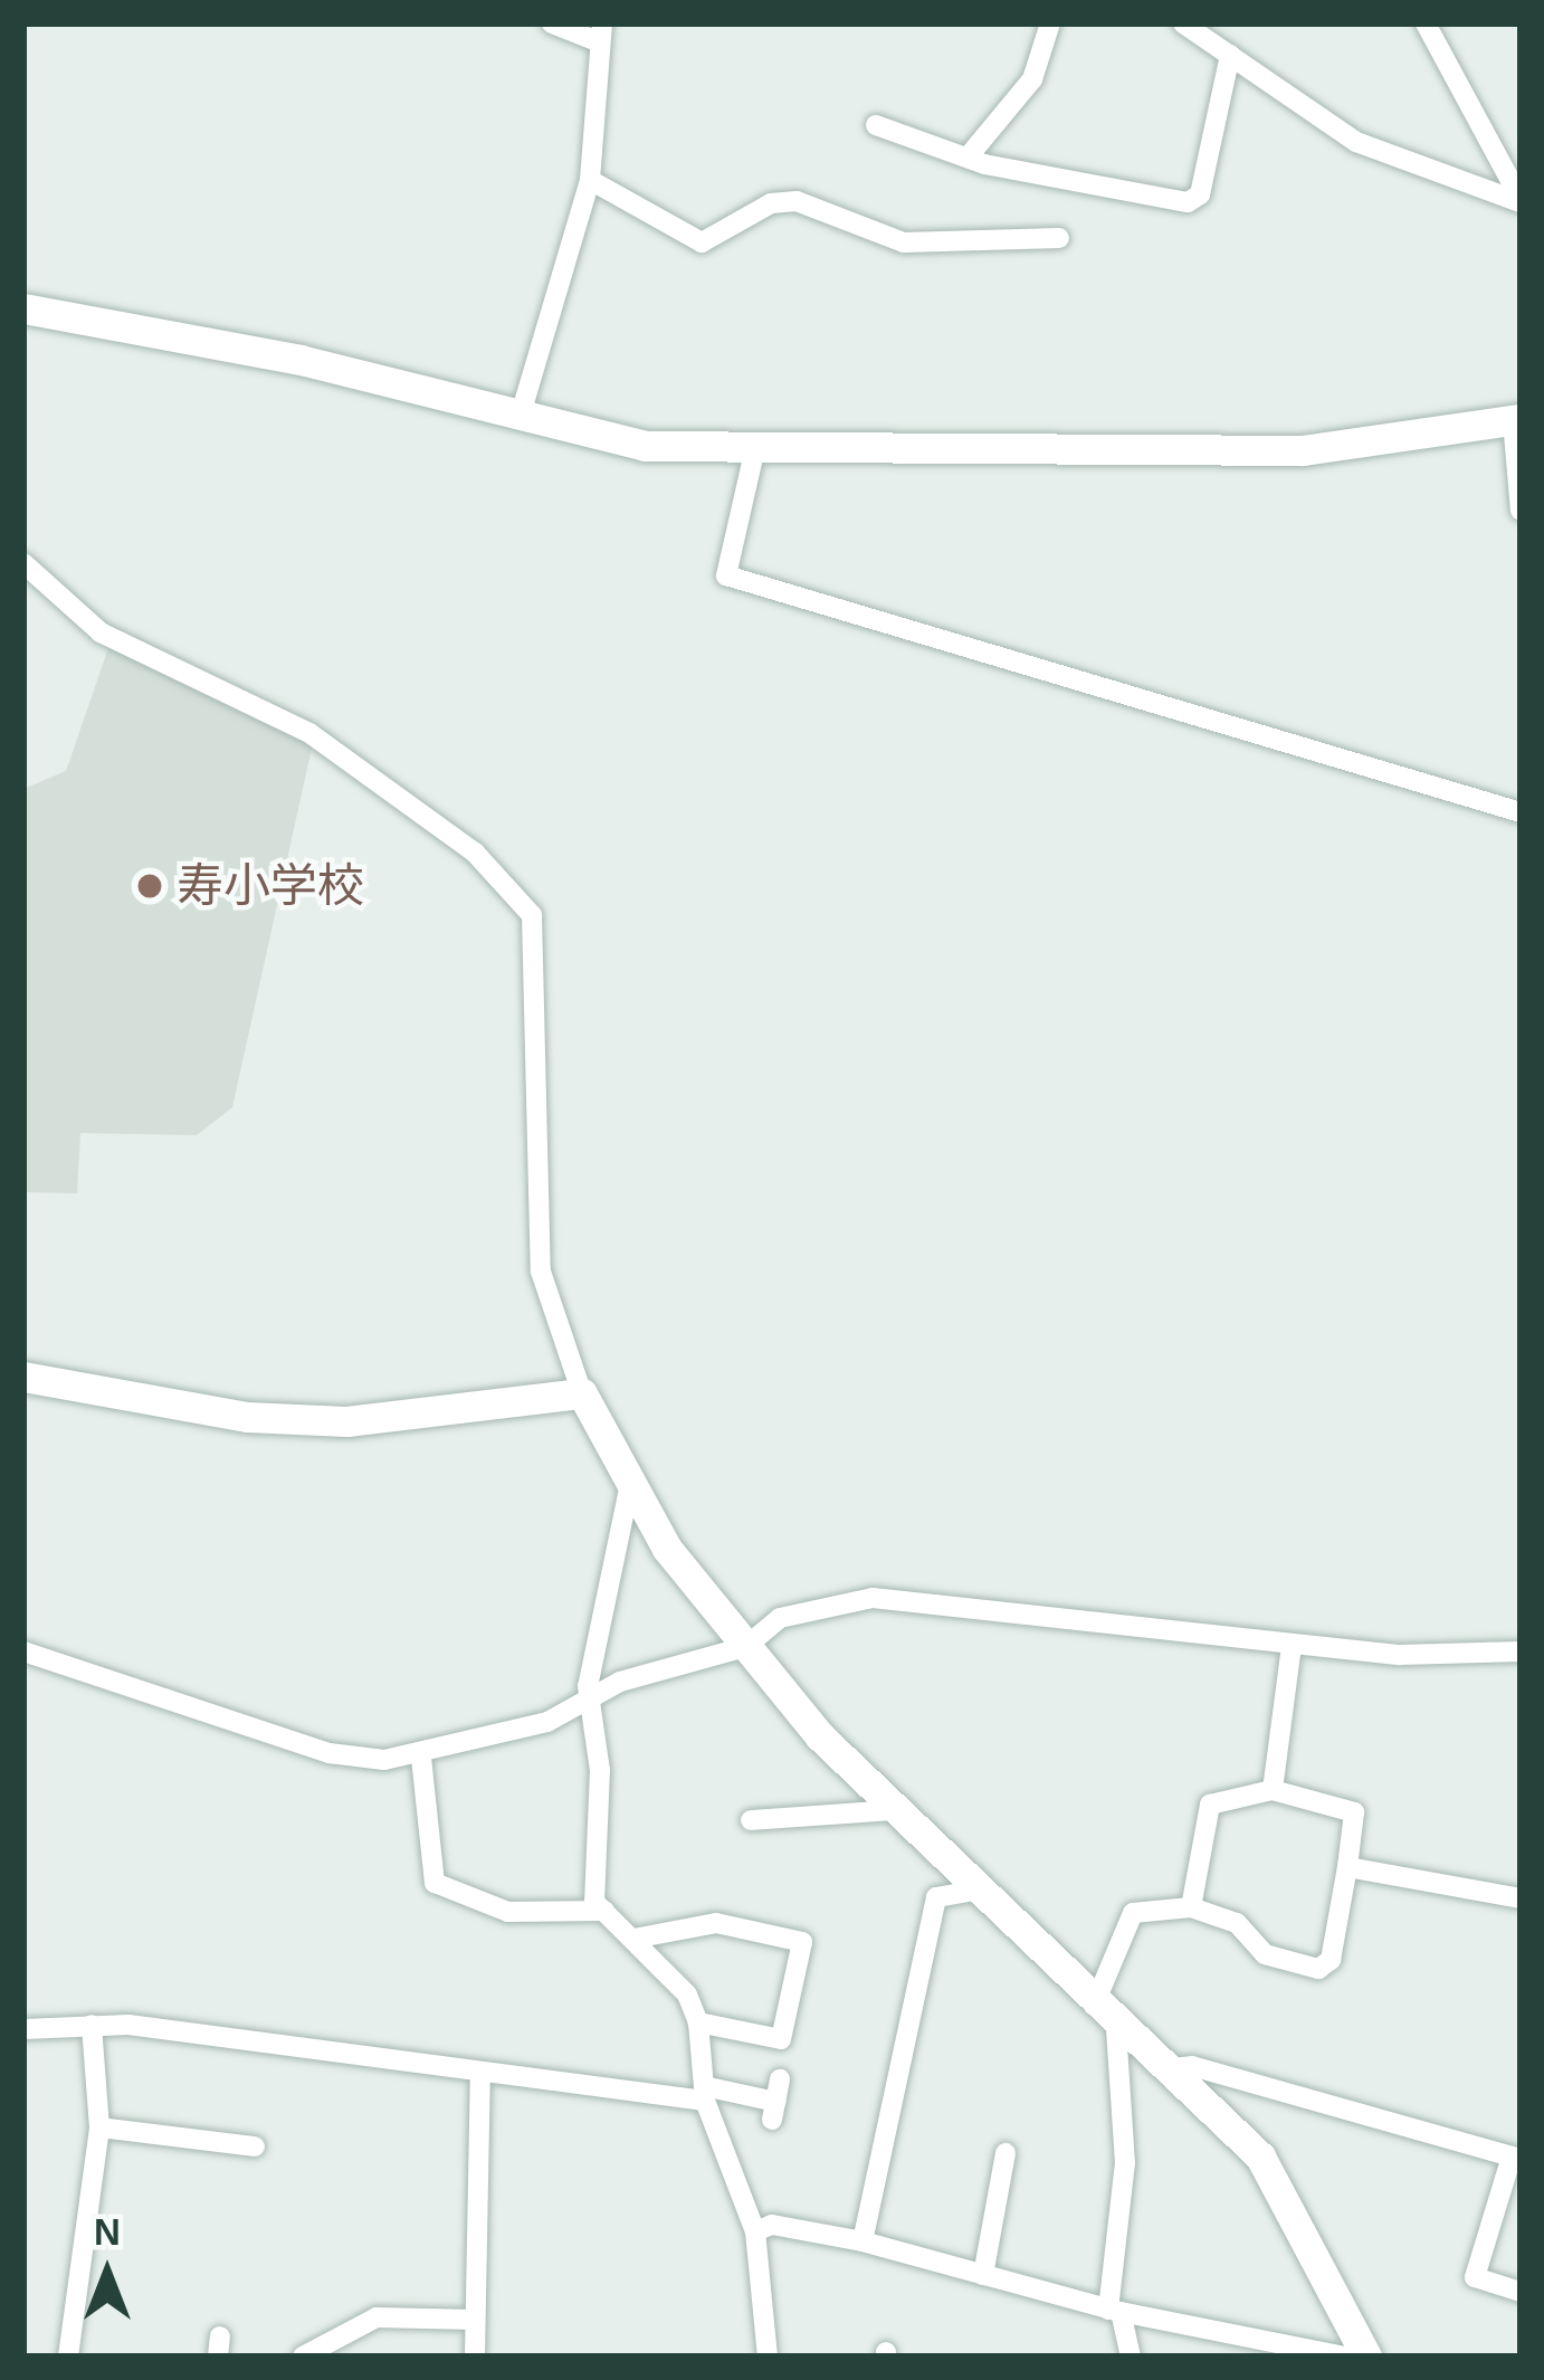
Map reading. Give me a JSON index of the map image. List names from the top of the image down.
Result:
{
  "places": ["寿小学校"],
  "north": "top"
}
